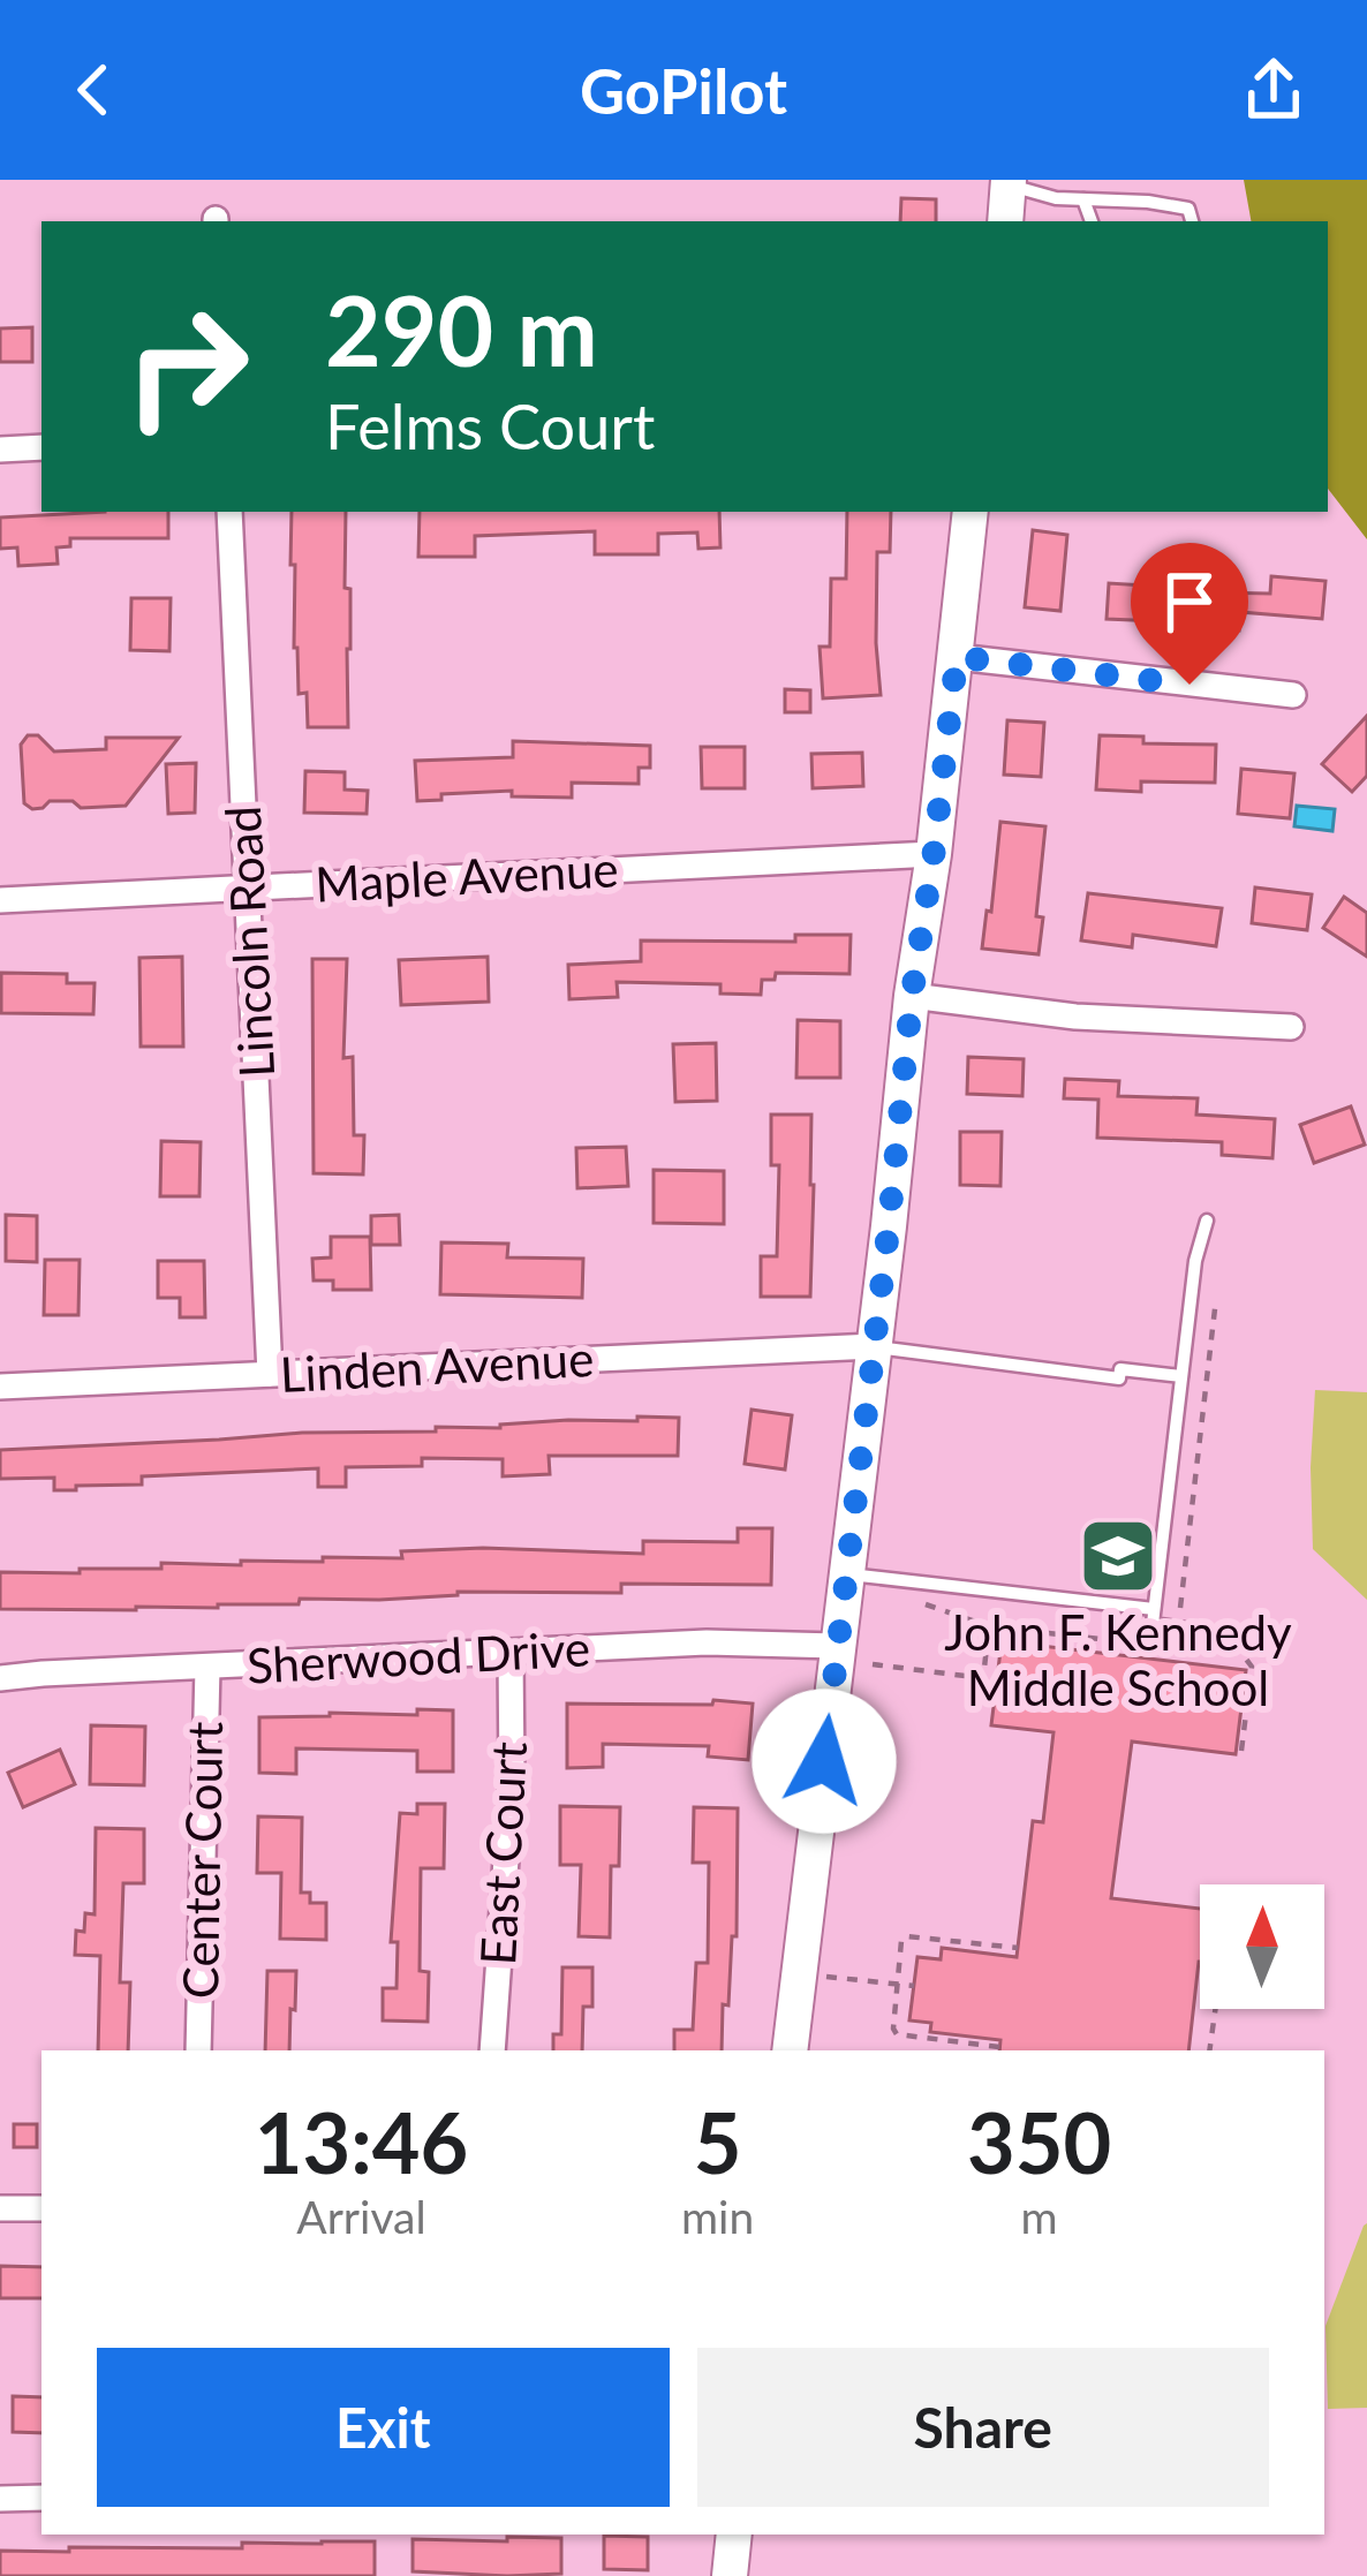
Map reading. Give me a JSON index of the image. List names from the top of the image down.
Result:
{
  "streets": {
    "street": [
      "Maple Avenue",
      "Lincoln Road",
      "Linden Avenue",
      "Sherwood Drive",
      "East Court",
      "Center Court"
    ]
  },
  "crossings": [
    ["Maple Avenue", "Lincoln Road"],
    ["Lincoln Road", "Linden Avenue"],
    ["Sherwood Drive", "East Court"],
    ["Sherwood Drive", "Center Court"]
  ],
  "places": {
    "school or university": ["John F. Kennedy Middle School"]
  },
  "north": "top",
  "page": {
    "header": "GoPilot",
    "turn": ["290 m", "Felms Court"],
    "eta": [
      "13:46",
      "Arrival",
      "5",
      "min",
      "350",
      "m"
    ],
    "buttons": ["Exit", "Share"]
  }
}
